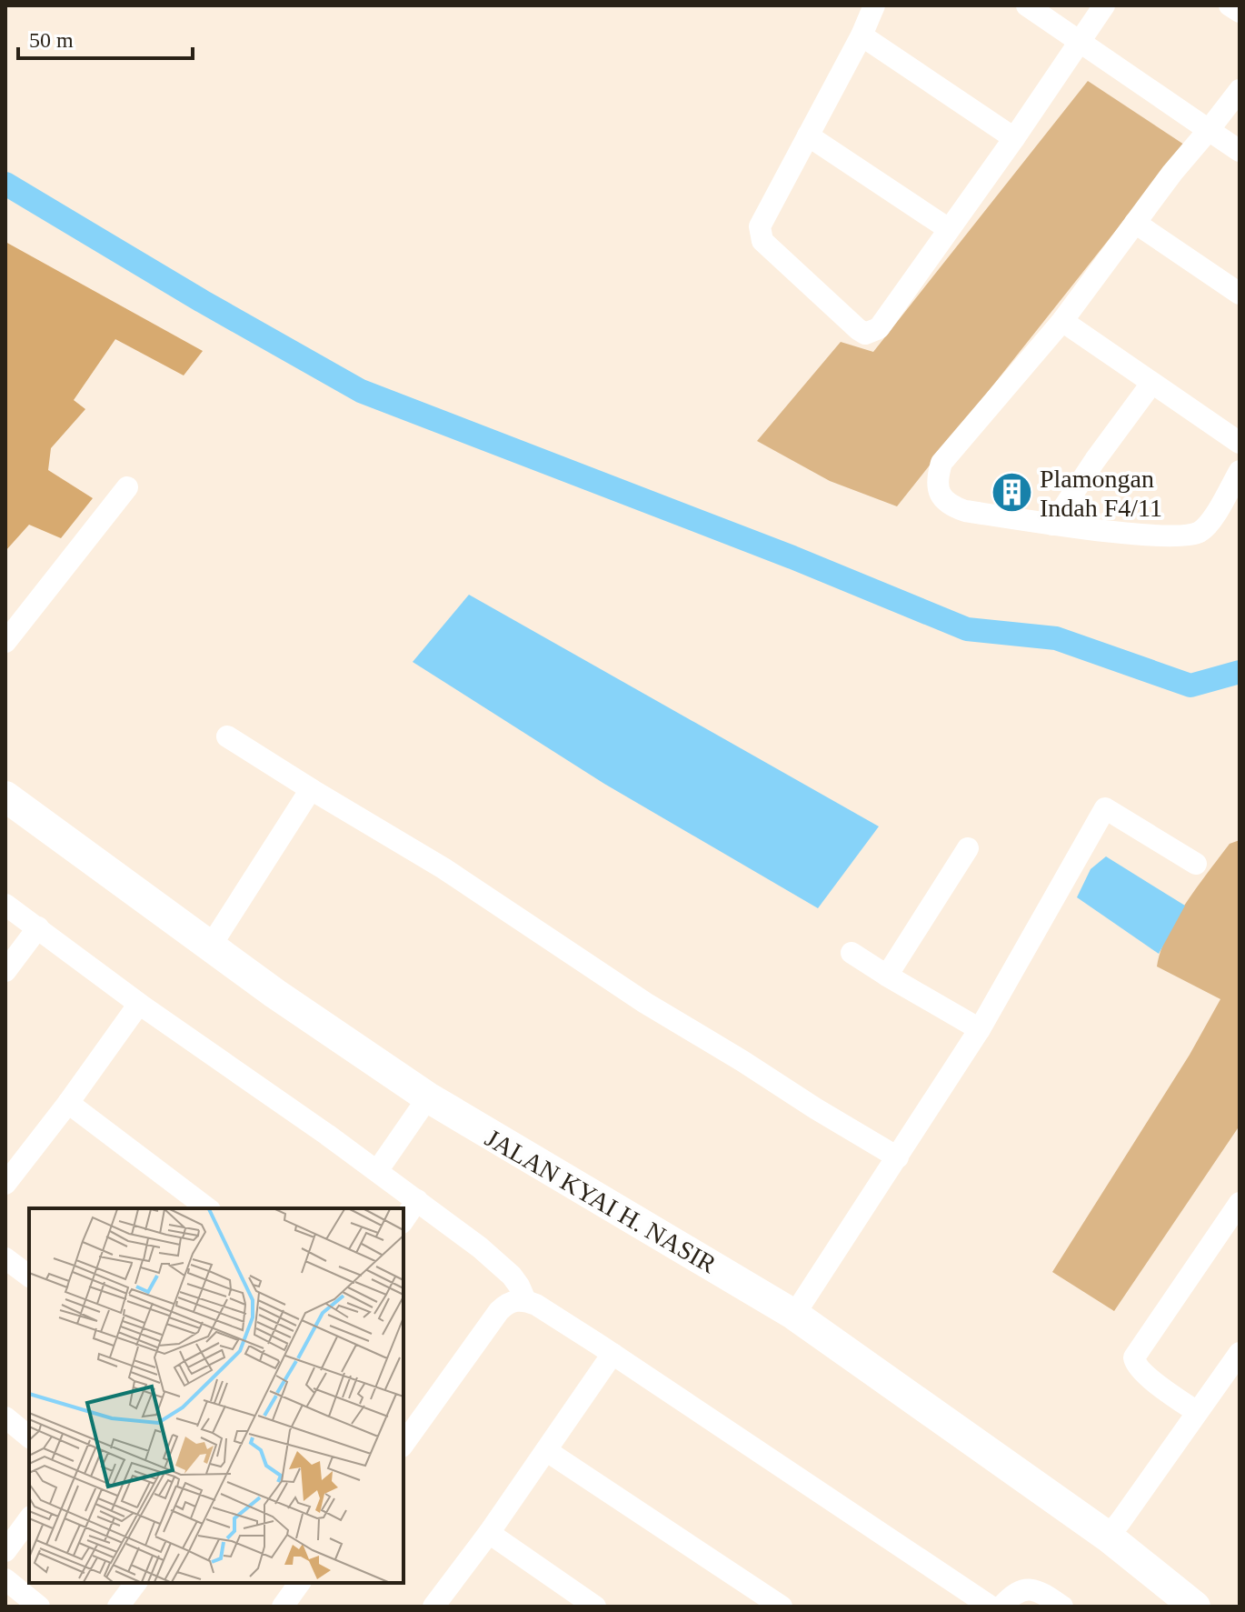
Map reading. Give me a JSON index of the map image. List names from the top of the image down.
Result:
{
  "streets": {
    "main road": ["JALAN KYAI H. NASIR"]
  },
  "places": {
    "building": ["Plamongan Indah F4/11"]
  },
  "scale_bar": "50 m"
}
